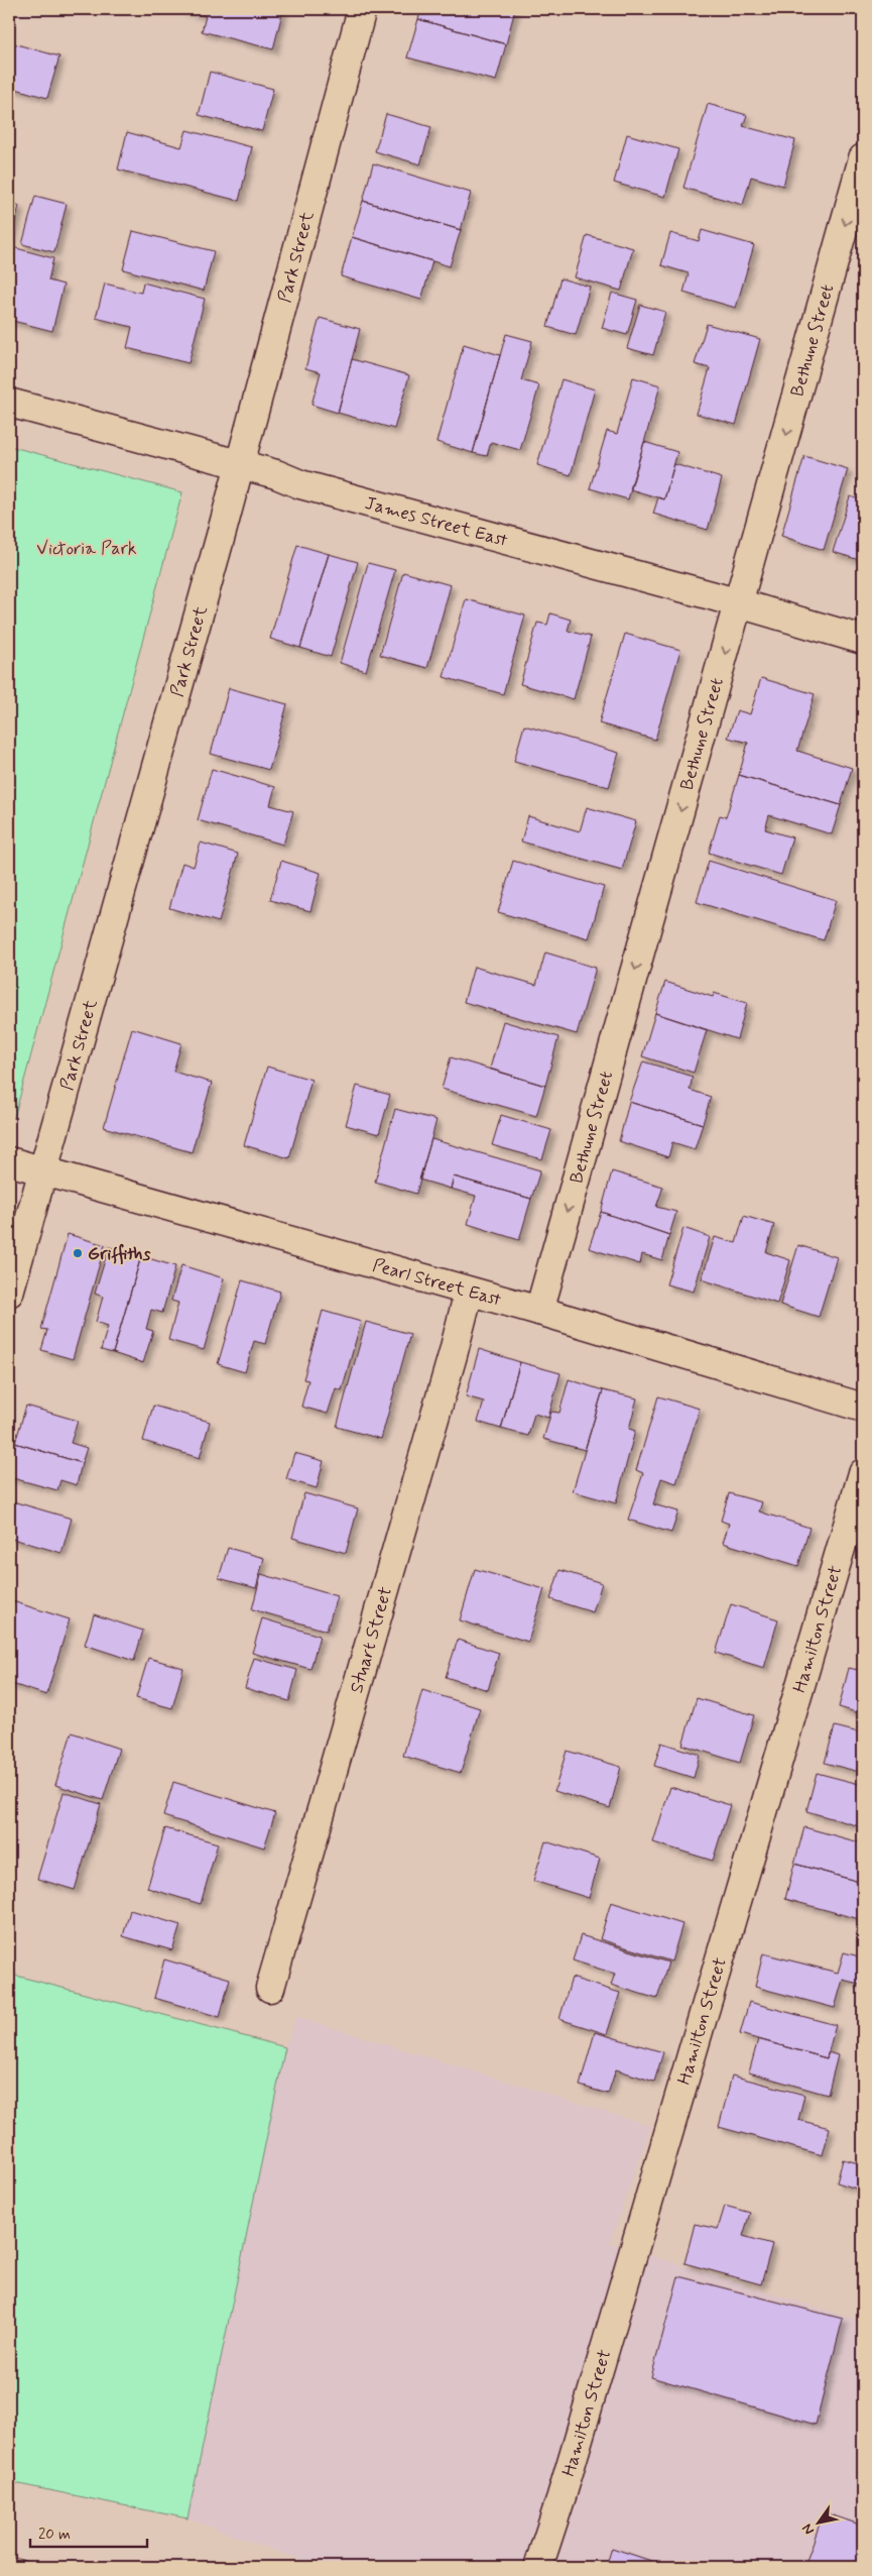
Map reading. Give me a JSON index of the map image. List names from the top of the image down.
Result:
{
  "streets": {
    "street": [
      "Park Street",
      "Bethune Street",
      "James Street East",
      "Pearl Street East",
      "Hamilton Street",
      "Stuart Street"
    ]
  },
  "crossings": [
    ["Park Street", "James Street East"],
    ["Park Street", "Pearl Street East"],
    ["Bethune Street", "James Street East"],
    ["Bethune Street", "Pearl Street East"],
    ["Pearl Street East", "Stuart Street"]
  ],
  "one_way": ["Bethune Street"],
  "parks": ["Victoria Park"],
  "places": ["Griffiths"],
  "scale_bar": "20 m",
  "north": "bottom left"
}
